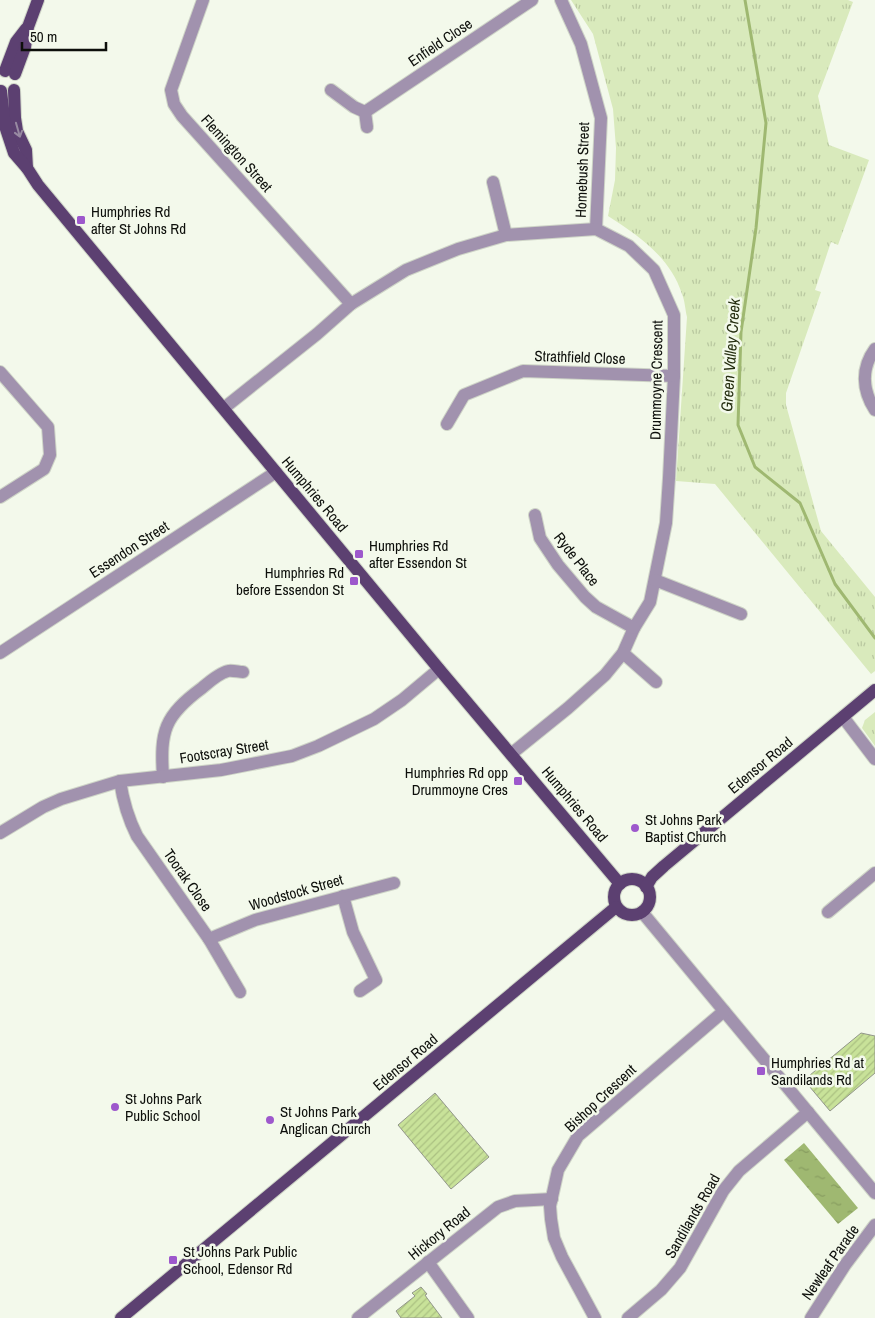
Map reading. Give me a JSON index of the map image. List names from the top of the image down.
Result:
{
  "streets": {
    "main road": ["Humphries Road", "Edensor Road"],
    "street": [
      "Enfield Close",
      "Flemington Street",
      "Homebush Street",
      "Strathfield Close",
      "Drummoyne Crescent",
      "Essendon Street",
      "Ryde Place",
      "Footscray Street",
      "Toorak Close",
      "Woodstock Street",
      "Bishop Crescent",
      "Sandilands Road",
      "Hickory Road",
      "Newleaf Parade"
    ]
  },
  "crossings": [
    ["Homebush Street", "Drummoyne Crescent"],
    ["Strathfield Close", "Drummoyne Crescent"],
    ["Drummoyne Crescent", "Humphries Road"],
    ["Drummoyne Crescent", "Ryde Place"],
    ["Humphries Road", "Essendon Street"],
    ["Humphries Road", "Footscray Street"],
    ["Humphries Road", "Edensor Road"],
    ["Footscray Street", "Toorak Close"],
    ["Toorak Close", "Woodstock Street"],
    ["Bishop Crescent", "Hickory Road"]
  ],
  "water": ["Green Valley Creek"],
  "places": {
    "transit": [
      "Humphries Rd after St Johns Rd",
      "Humphries Rd after Essendon St",
      "Humphries Rd before Essendon St",
      "Humphries Rd opp Drummoyne Cres",
      "Humphries Rd at Sandilands Rd",
      "St Johns Park Public School, Edensor Rd"
    ],
    "other": ["St Johns Park Baptist Church", "St Johns Park Public School", "St Johns Park Anglican Church"]
  },
  "scale_bar": "50 m"
}
